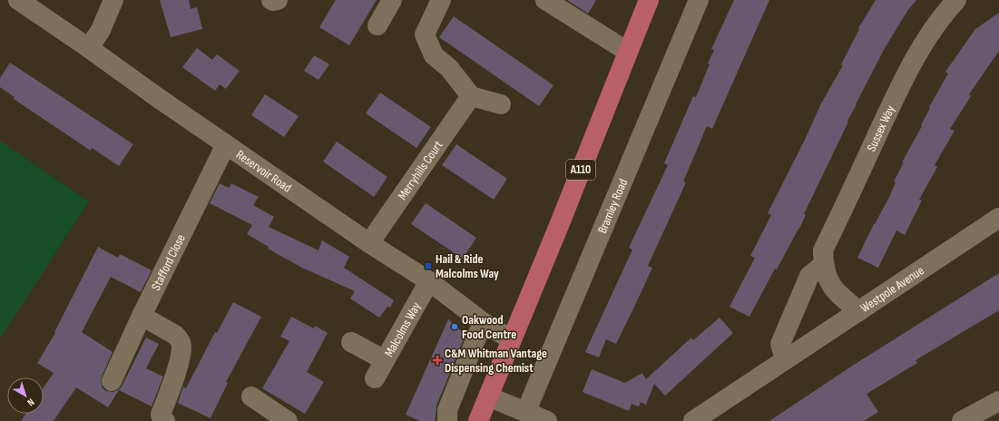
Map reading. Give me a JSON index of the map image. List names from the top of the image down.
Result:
{
  "streets": {
    "main road": ["A110"],
    "street": [
      "Sussex Way",
      "Merryhills Court",
      "Reservoir Road",
      "Bramley Road",
      "Stafford Close",
      "Westpole Avenue",
      "Malcolms Way"
    ]
  },
  "crossings": [
    ["Sussex Way", "Westpole Avenue"],
    ["Merryhills Court", "Reservoir Road"],
    ["A110", "Reservoir Road"],
    ["Reservoir Road", "Stafford Close"],
    ["Reservoir Road", "Malcolms Way"]
  ],
  "places": {
    "transit": ["Hail & Ride Malcolms Way"],
    "other": ["Oakwood Food Centre"],
    "health": ["C&M Whitman Vantage Dispensing Chemist"]
  },
  "north": "bottom right"
}
